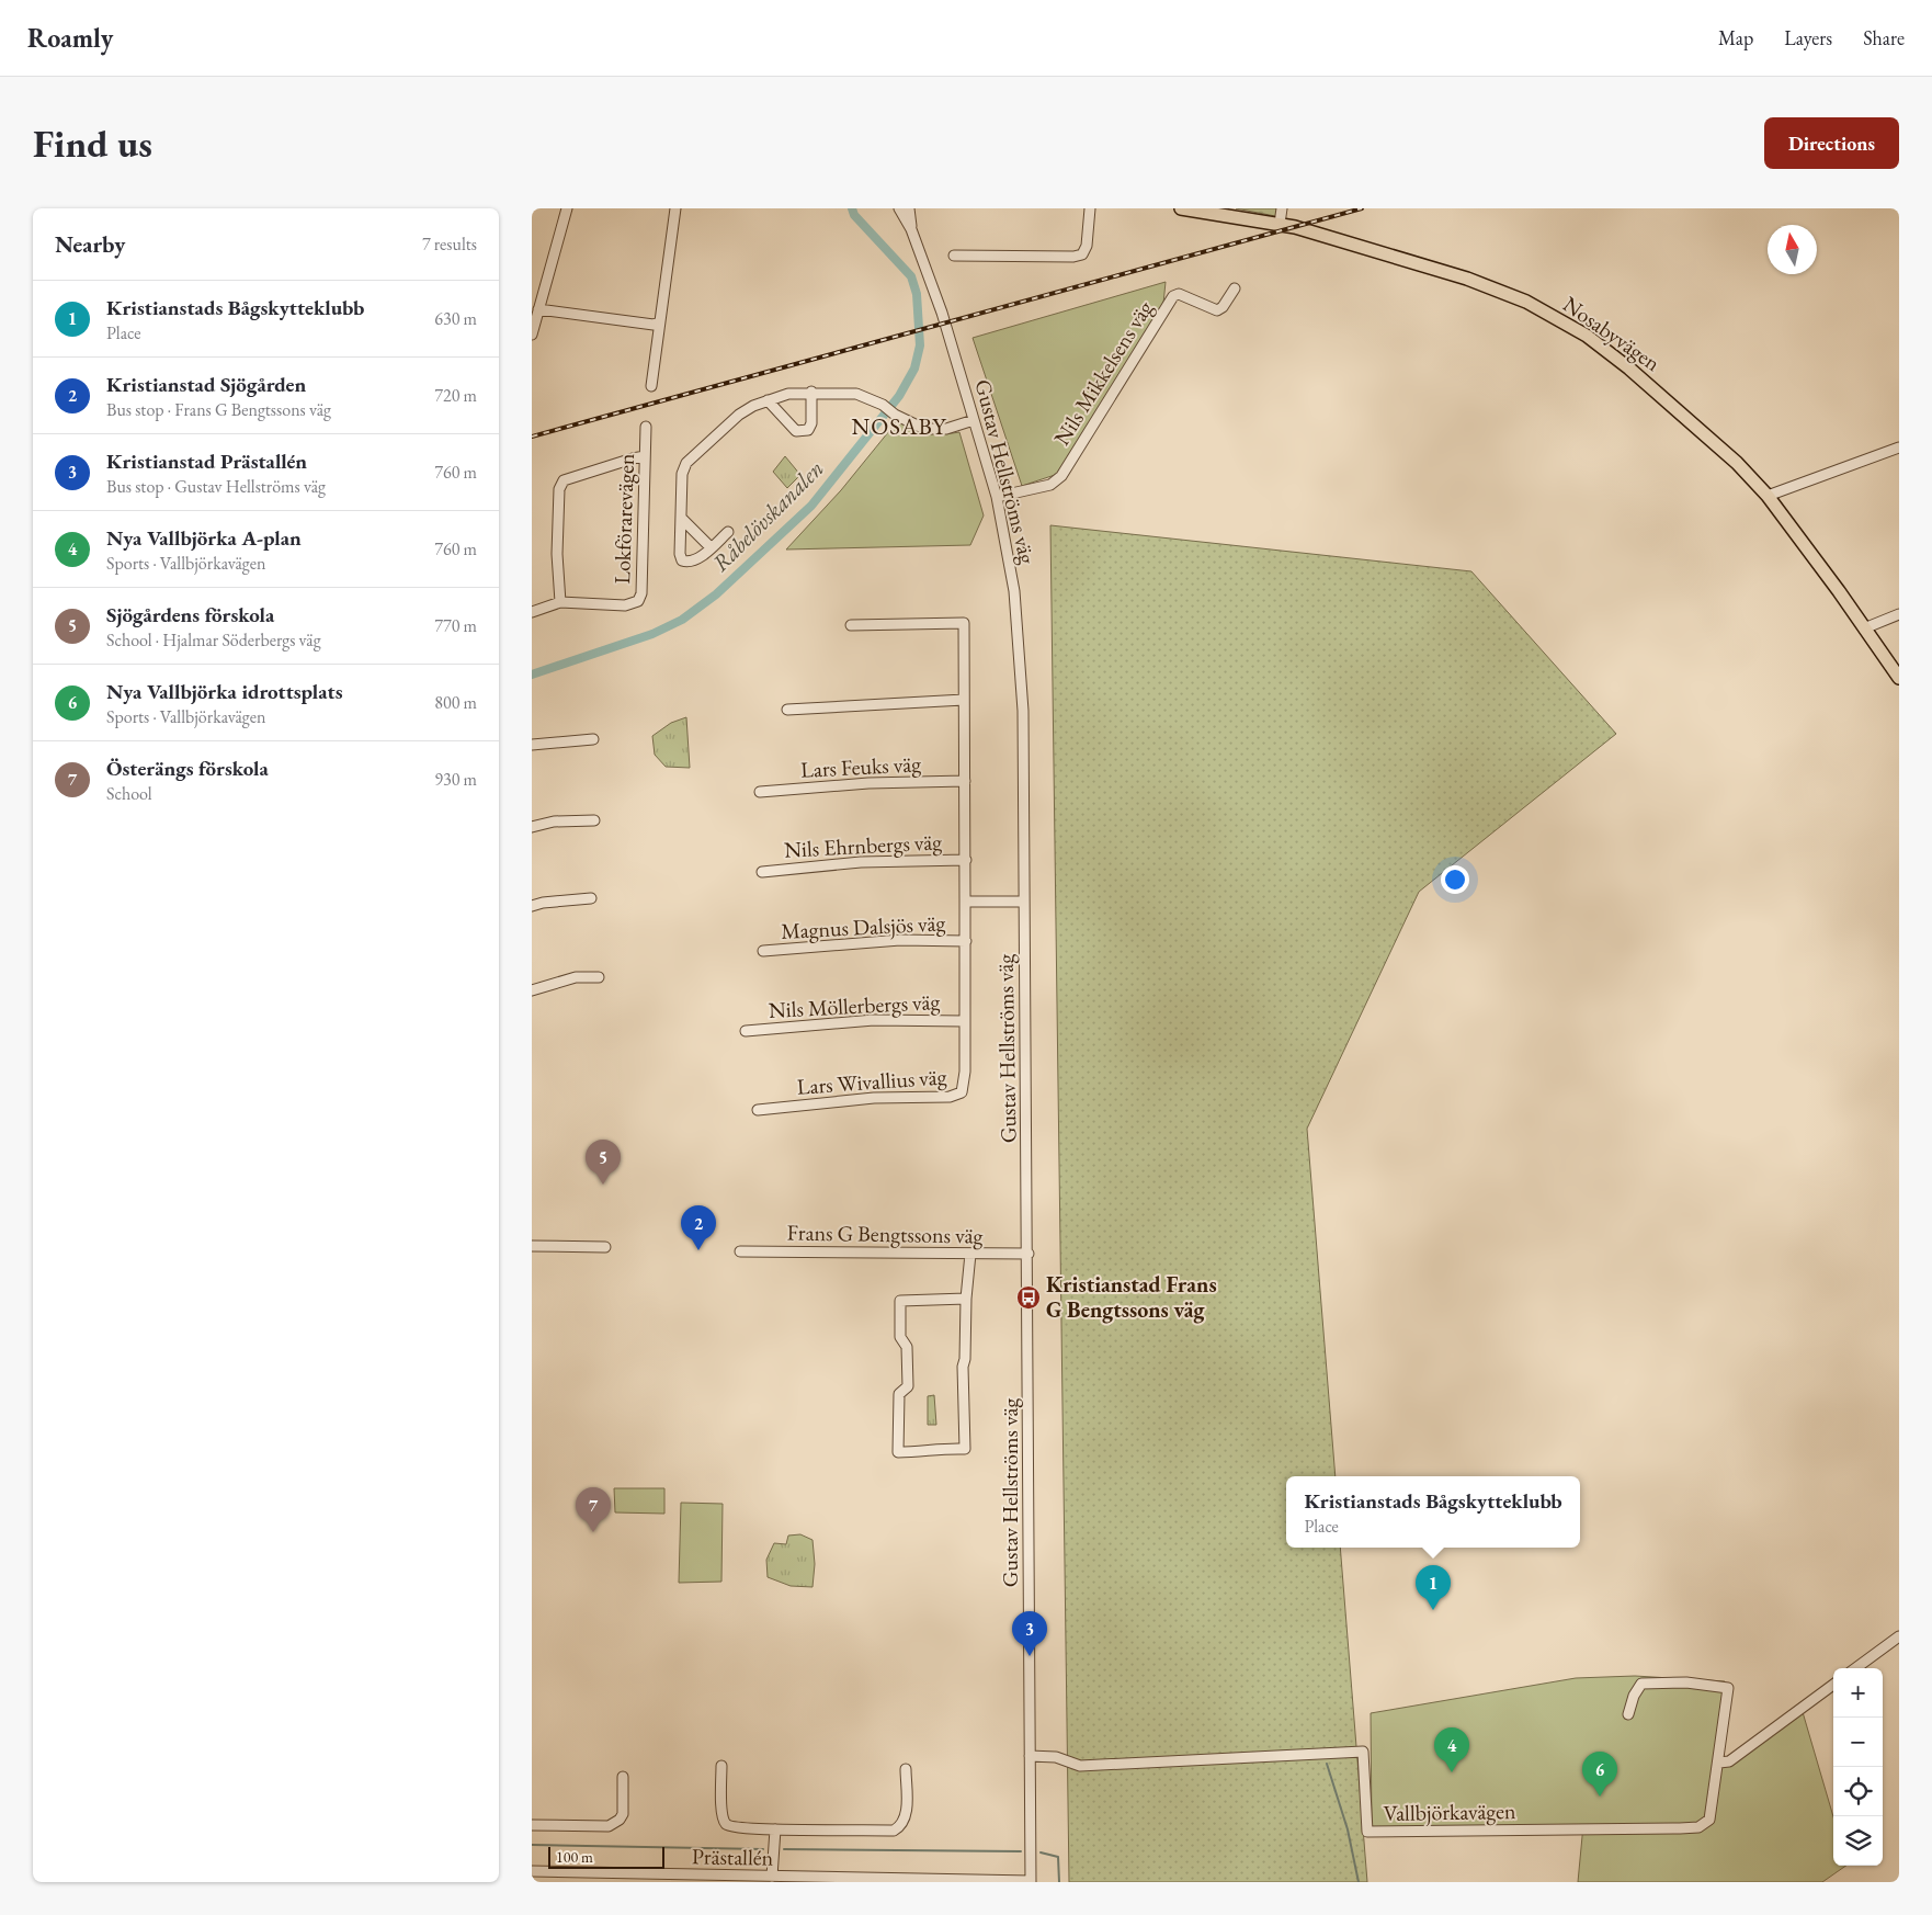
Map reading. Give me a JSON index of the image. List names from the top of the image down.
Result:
{
  "streets": {
    "main road": ["Nosabyvägen"],
    "street": [
      "Nils Mikkelsens väg",
      "Gustav Hellströms väg",
      "Lokförarevägen",
      "Lars Feuks väg",
      "Nils Ehrnbergs väg",
      "Magnus Dalsjös väg",
      "Nils Möllerbergs väg",
      "Lars Wivallius väg",
      "Frans G Bengtssons väg",
      "Vallbjörkavägen",
      "Prästallén"
    ]
  },
  "crossings": [
    ["Nils Mikkelsens väg", "Gustav Hellströms väg"],
    ["Gustav Hellströms väg", "Frans G Bengtssons väg"],
    ["Gustav Hellströms väg", "Vallbjörkavägen"],
    ["Gustav Hellströms väg", "Prästallén"],
    ["Lars Feuks väg", "Lars Wivallius väg"],
    ["Nils Ehrnbergs väg", "Lars Wivallius väg"],
    ["Magnus Dalsjös väg", "Lars Wivallius väg"],
    ["Nils Möllerbergs väg", "Lars Wivallius väg"]
  ],
  "districts": ["NOSABY"],
  "water": ["Råbelövskanalen"],
  "places": {
    "bus stop": ["Kristianstad Frans G Bengtssons väg"]
  },
  "scale_bar": "100 m",
  "north": "top",
  "page": {
    "header": "Roamly",
    "nav": ["Map", "Layers", "Share"],
    "buttons": "Directions",
    "title": "Find us",
    "heading": ["Nearby", "7 results"],
    "list": [
      {
        "mark": "1",
        "name": "Kristianstads Bågskytteklubb",
        "note": "Place",
        "value": "630 m"
      },
      {
        "mark": "2",
        "name": "Kristianstad Sjögården",
        "note": "Bus stop · Frans G Bengtssons väg",
        "value": "720 m"
      },
      {
        "mark": "3",
        "name": "Kristianstad Prästallén",
        "note": "Bus stop · Gustav Hellströms väg",
        "value": "760 m"
      },
      {
        "mark": "4",
        "name": "Nya Vallbjörka A-plan",
        "note": "Sports · Vallbjörkavägen",
        "value": "760 m"
      },
      {
        "mark": "5",
        "name": "Sjögårdens förskola",
        "note": "School · Hjalmar Söderbergs väg",
        "value": "770 m"
      },
      {
        "mark": "6",
        "name": "Nya Vallbjörka idrottsplats",
        "note": "Sports · Vallbjörkavägen",
        "value": "800 m"
      },
      {
        "mark": "7",
        "name": "Österängs förskola",
        "note": "School",
        "value": "930 m"
      }
    ],
    "pins": [
      "5",
      "2",
      "7",
      "1",
      "3",
      "4",
      "6"
    ],
    "popup": ["Kristianstads Bågskytteklubb", "Place"],
    "map_buttons": ["+", "−"],
    "scale": "100 m"
  }
}
